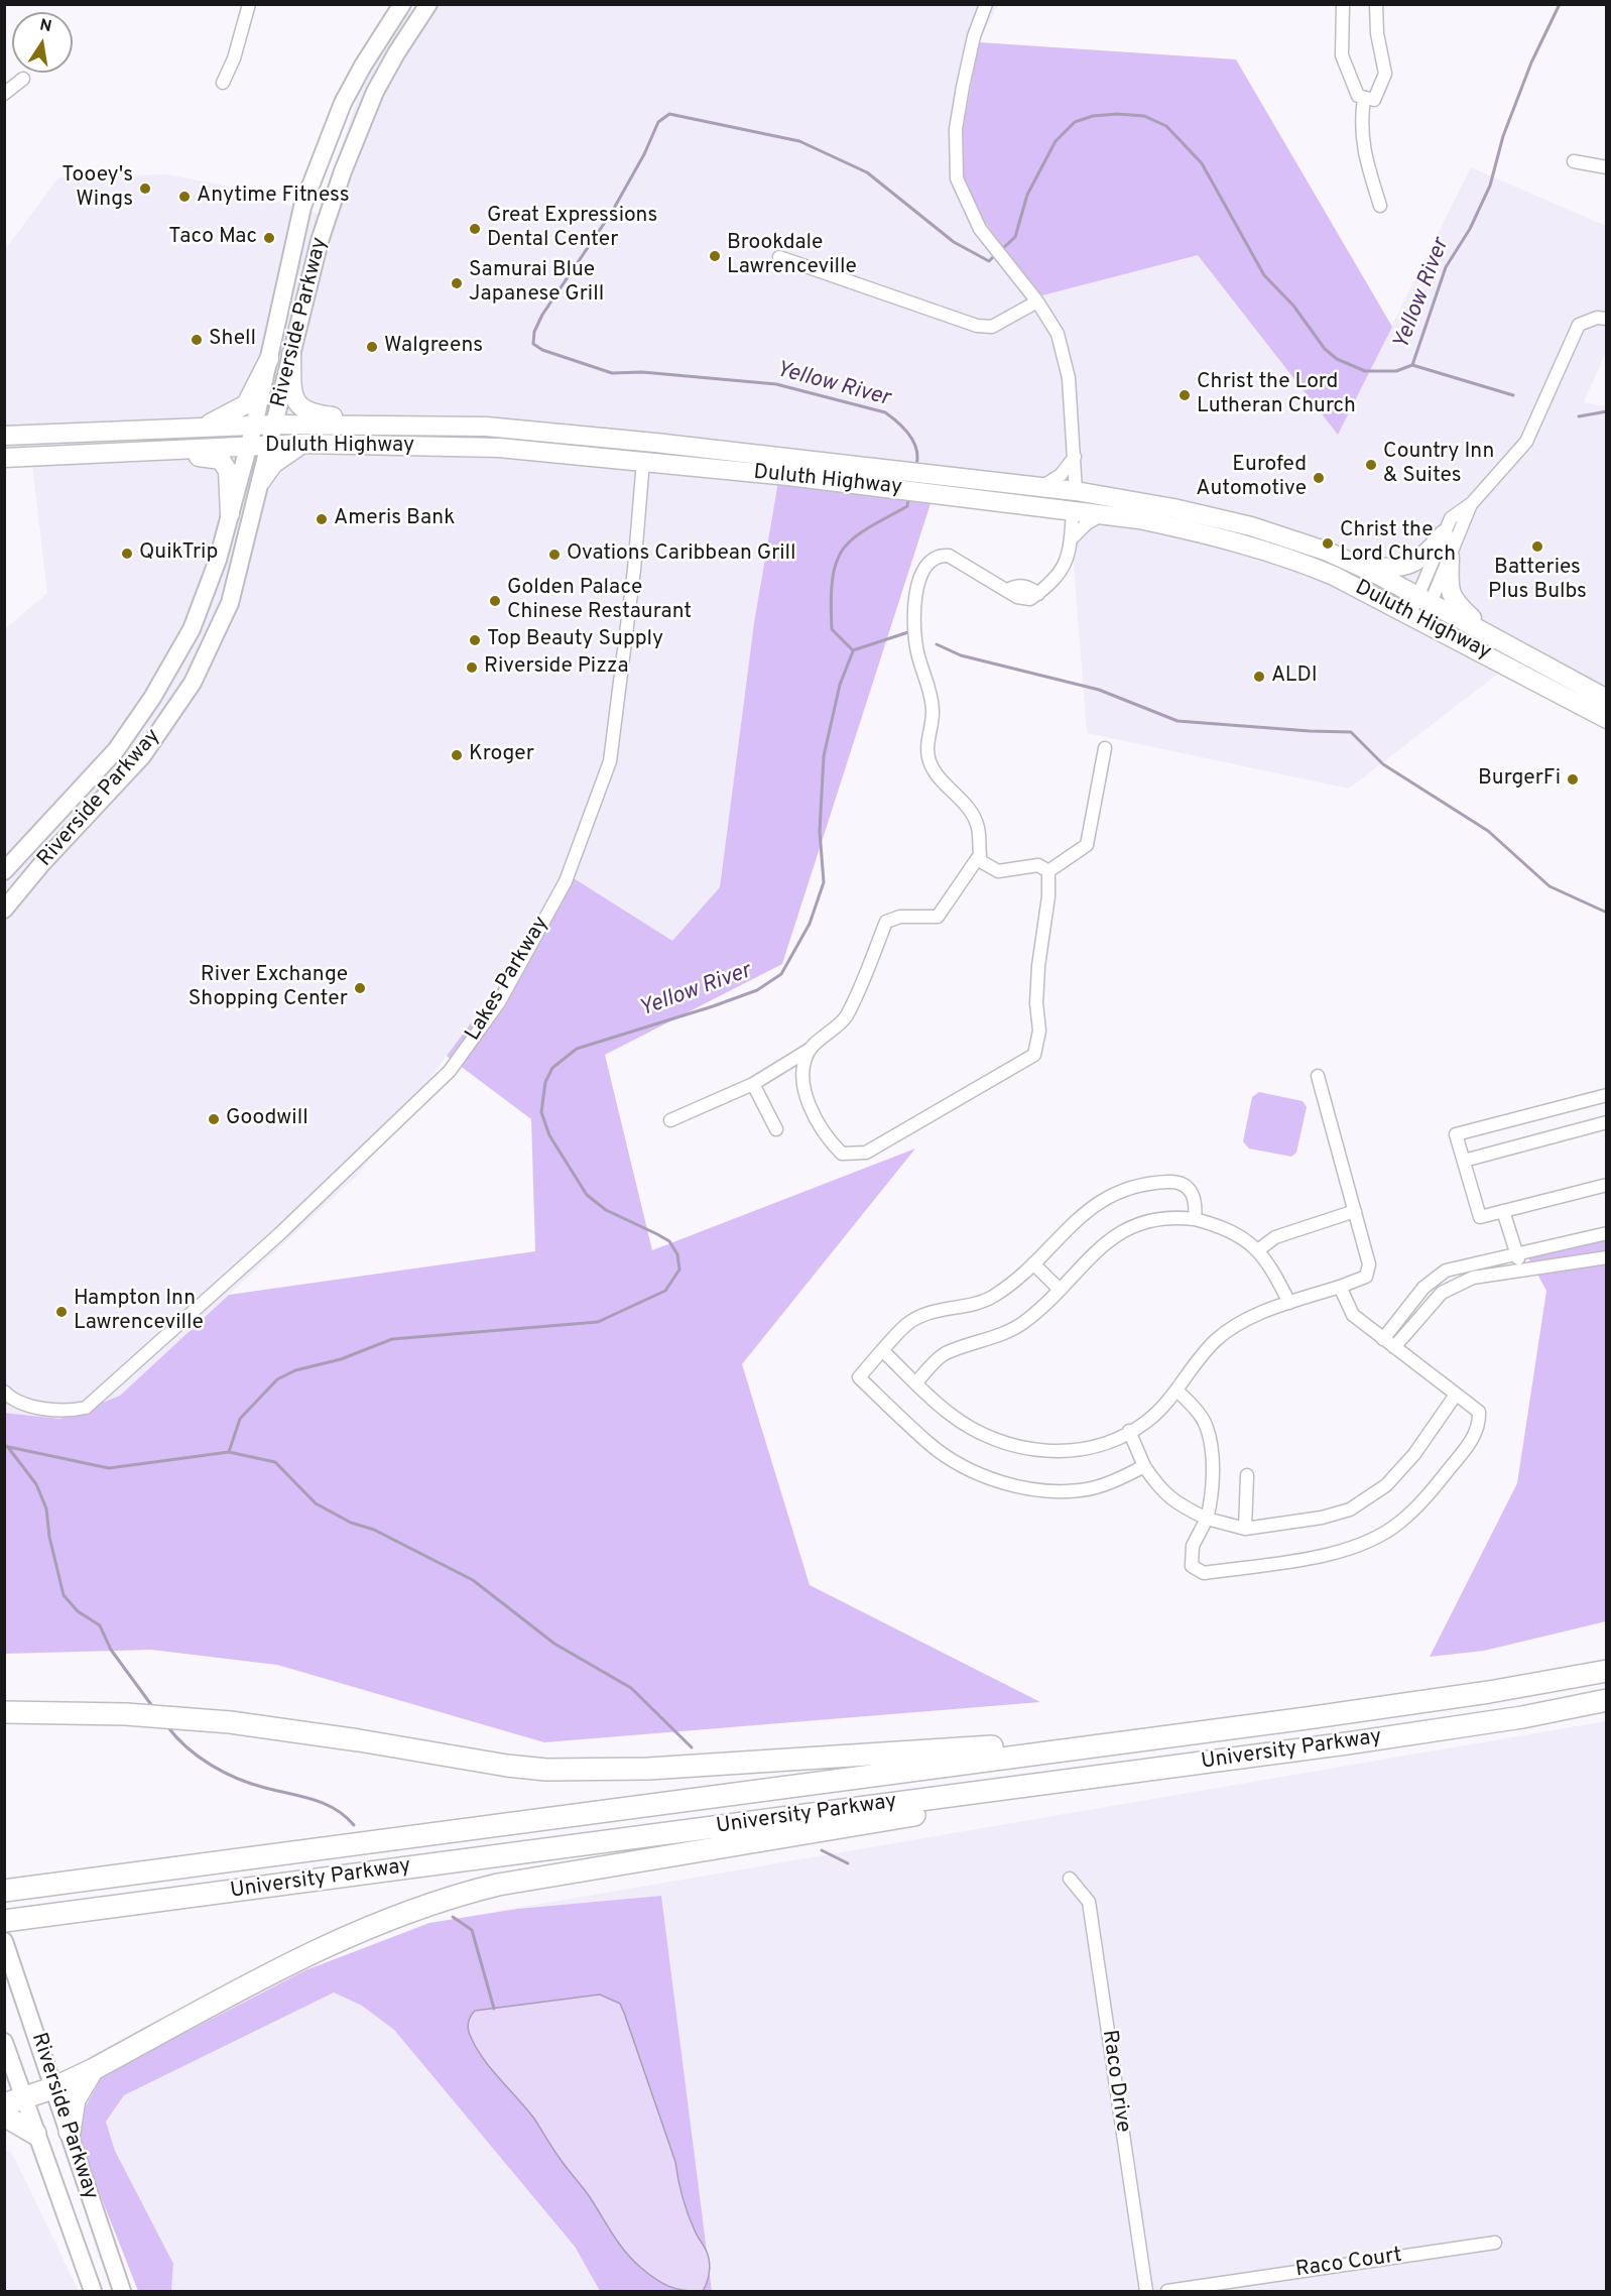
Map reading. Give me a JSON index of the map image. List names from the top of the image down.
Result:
{
  "streets": {
    "highway": ["University Parkway"],
    "main road": ["Riverside Parkway", "Duluth Highway"],
    "street": ["Lakes Parkway", "Raco Drive", "Raco Court"]
  },
  "crossings": [
    ["Riverside Parkway", "Duluth Highway"],
    ["Duluth Highway", "Lakes Parkway"]
  ],
  "water": ["Yellow River"],
  "places": [
    "Tooey's Wings",
    "Anytime Fitness",
    "Great Expressions Dental Center",
    "Taco Mac",
    "Brookdale Lawrenceville",
    "Samurai Blue Japanese Grill",
    "Shell",
    "Walgreens",
    "Christ the Lord Lutheran Church",
    "Country Inn & Suites",
    "Eurofed Automotive",
    "Ameris Bank",
    "Christ the Lord Church",
    "Batteries Plus Bulbs",
    "QuikTrip",
    "Ovations Caribbean Grill",
    "Golden Palace Chinese Restaurant",
    "Top Beauty Supply",
    "Riverside Pizza",
    "ALDI",
    "Kroger",
    "BurgerFi",
    "River Exchange Shopping Center",
    "Goodwill",
    "Hampton Inn Lawrenceville"
  ],
  "north": "top"
}
